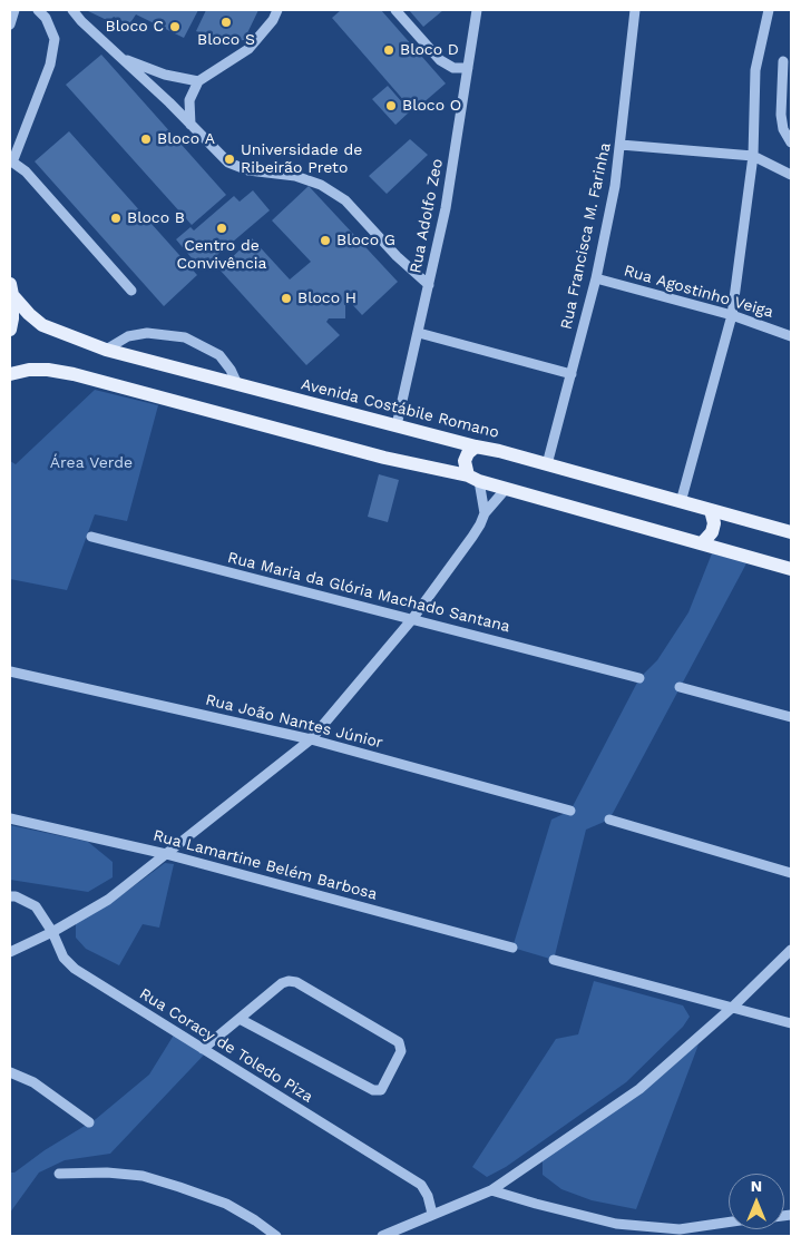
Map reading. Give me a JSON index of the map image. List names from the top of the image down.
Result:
{
  "streets": {
    "main road": ["Avenida Costábile Romano"],
    "street": [
      "Rua Adolfo Zeo",
      "Rua Francisca M. Farinha",
      "Rua Agostinho Veiga",
      "Rua Maria da Glória Machado Santana",
      "Rua João Nantes Júnior",
      "Rua Lamartine Belém Barbosa",
      "Rua Coracy de Toledo Piza"
    ]
  },
  "crossings": [
    ["Rua Adolfo Zeo", "Avenida Costábile Romano"],
    ["Rua Francisca M. Farinha", "Rua Agostinho Veiga"],
    ["Rua Francisca M. Farinha", "Avenida Costábile Romano"]
  ],
  "parks": ["Área Verde"],
  "places": [
    "Bloco S",
    "Bloco C",
    "Bloco D",
    "Bloco O",
    "Bloco A",
    "Universidade de Ribeirão Preto",
    "Bloco B",
    "Centro de Convivência",
    "Bloco G",
    "Bloco H"
  ],
  "north": "top"
}
